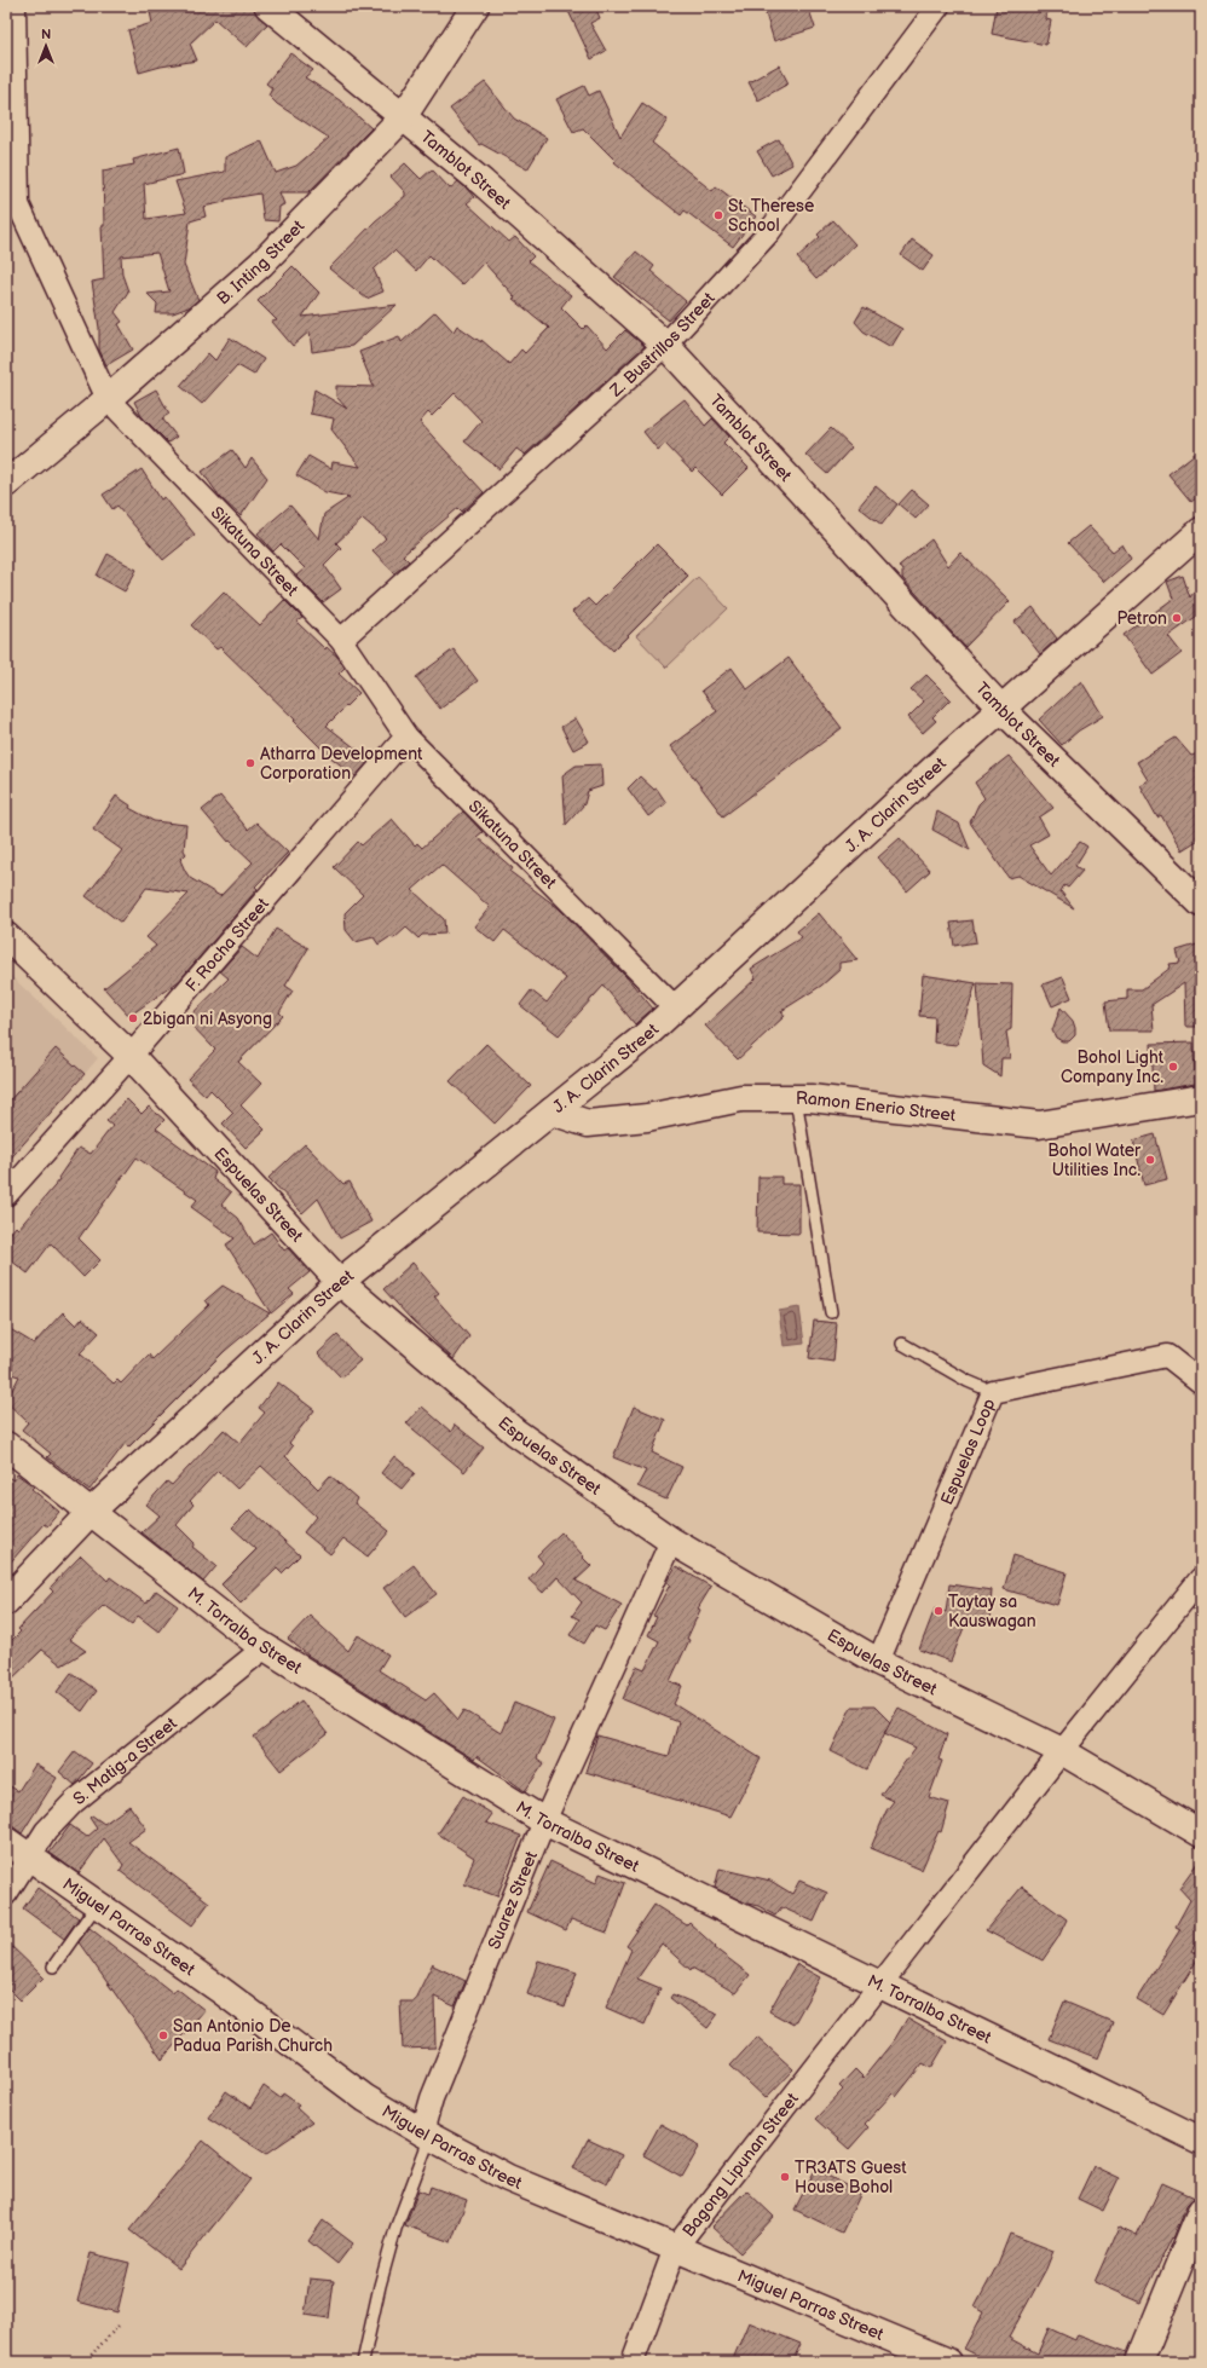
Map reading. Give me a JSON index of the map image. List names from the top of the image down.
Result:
{
  "streets": {
    "street": [
      "Tamblot Street",
      "B. Inting Street",
      "Z. Bustrillos Street",
      "Sikatuna Street",
      "J. A. Clarin Street",
      "F. Rocha Street",
      "Ramon Enerio Street",
      "Espuelas Street",
      "Espuelas Loop",
      "M. Torralba Street",
      "S. Matig-a Street",
      "Suarez Street",
      "Miguel Parras Street",
      "Bagong Lipunan Street"
    ]
  },
  "crossings": [
    ["Tamblot Street", "B. Inting Street"],
    ["Tamblot Street", "Z. Bustrillos Street"],
    ["Tamblot Street", "J. A. Clarin Street"],
    ["B. Inting Street", "Sikatuna Street"],
    ["Z. Bustrillos Street", "Sikatuna Street"],
    ["Sikatuna Street", "J. A. Clarin Street"],
    ["Sikatuna Street", "F. Rocha Street"],
    ["J. A. Clarin Street", "Ramon Enerio Street"],
    ["J. A. Clarin Street", "Espuelas Street"],
    ["J. A. Clarin Street", "M. Torralba Street"],
    ["F. Rocha Street", "Espuelas Street"],
    ["Espuelas Street", "Espuelas Loop"],
    ["Espuelas Street", "Suarez Street"],
    ["Espuelas Street", "Bagong Lipunan Street"],
    ["M. Torralba Street", "S. Matig-a Street"],
    ["M. Torralba Street", "Suarez Street"],
    ["M. Torralba Street", "Bagong Lipunan Street"],
    ["S. Matig-a Street", "Miguel Parras Street"],
    ["Suarez Street", "Miguel Parras Street"],
    ["Miguel Parras Street", "Bagong Lipunan Street"]
  ],
  "places": [
    "St. Therese School",
    "Petron",
    "Atharra Development Corporation",
    "2bigan ni Asyong",
    "Bohol Light Company Inc.",
    "Bohol Water Utilities Inc.",
    "Taytay sa Kauswagan",
    "San Antonio De Padua Parish Church",
    "TR3ATS Guest House Bohol"
  ],
  "north": "top"
}
